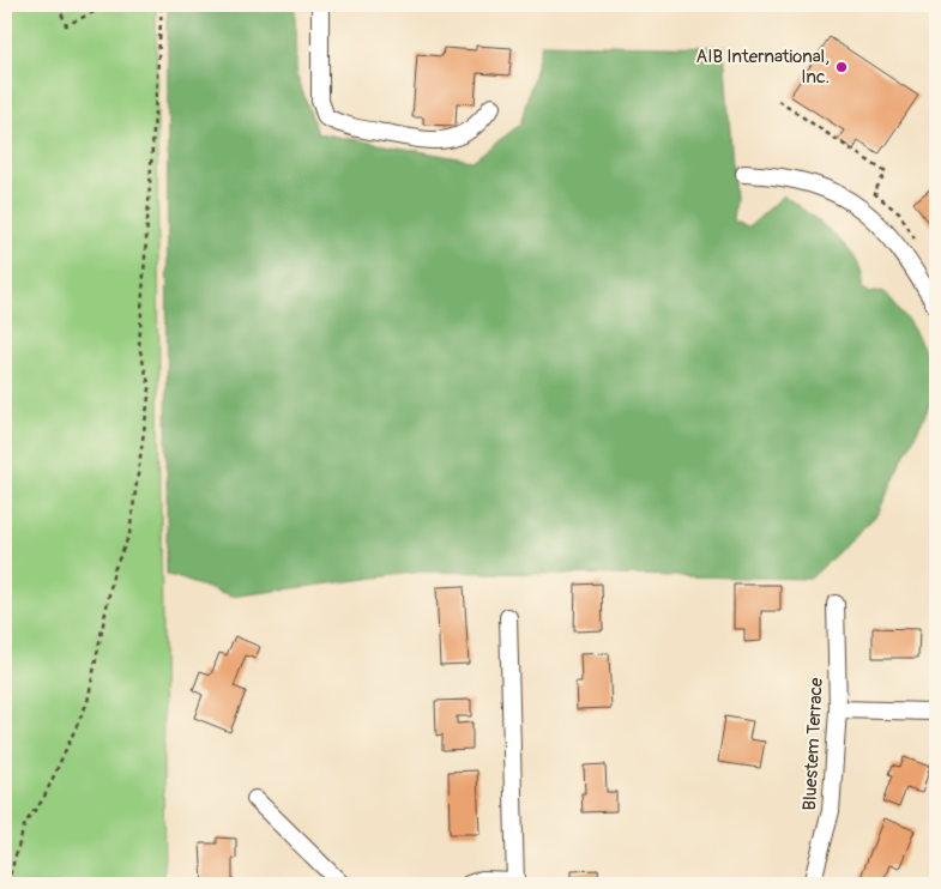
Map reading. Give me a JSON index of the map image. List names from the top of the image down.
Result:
{
  "streets": {
    "street": ["Bluestem Terrace"]
  },
  "places": ["AIB International, Inc."]
}
